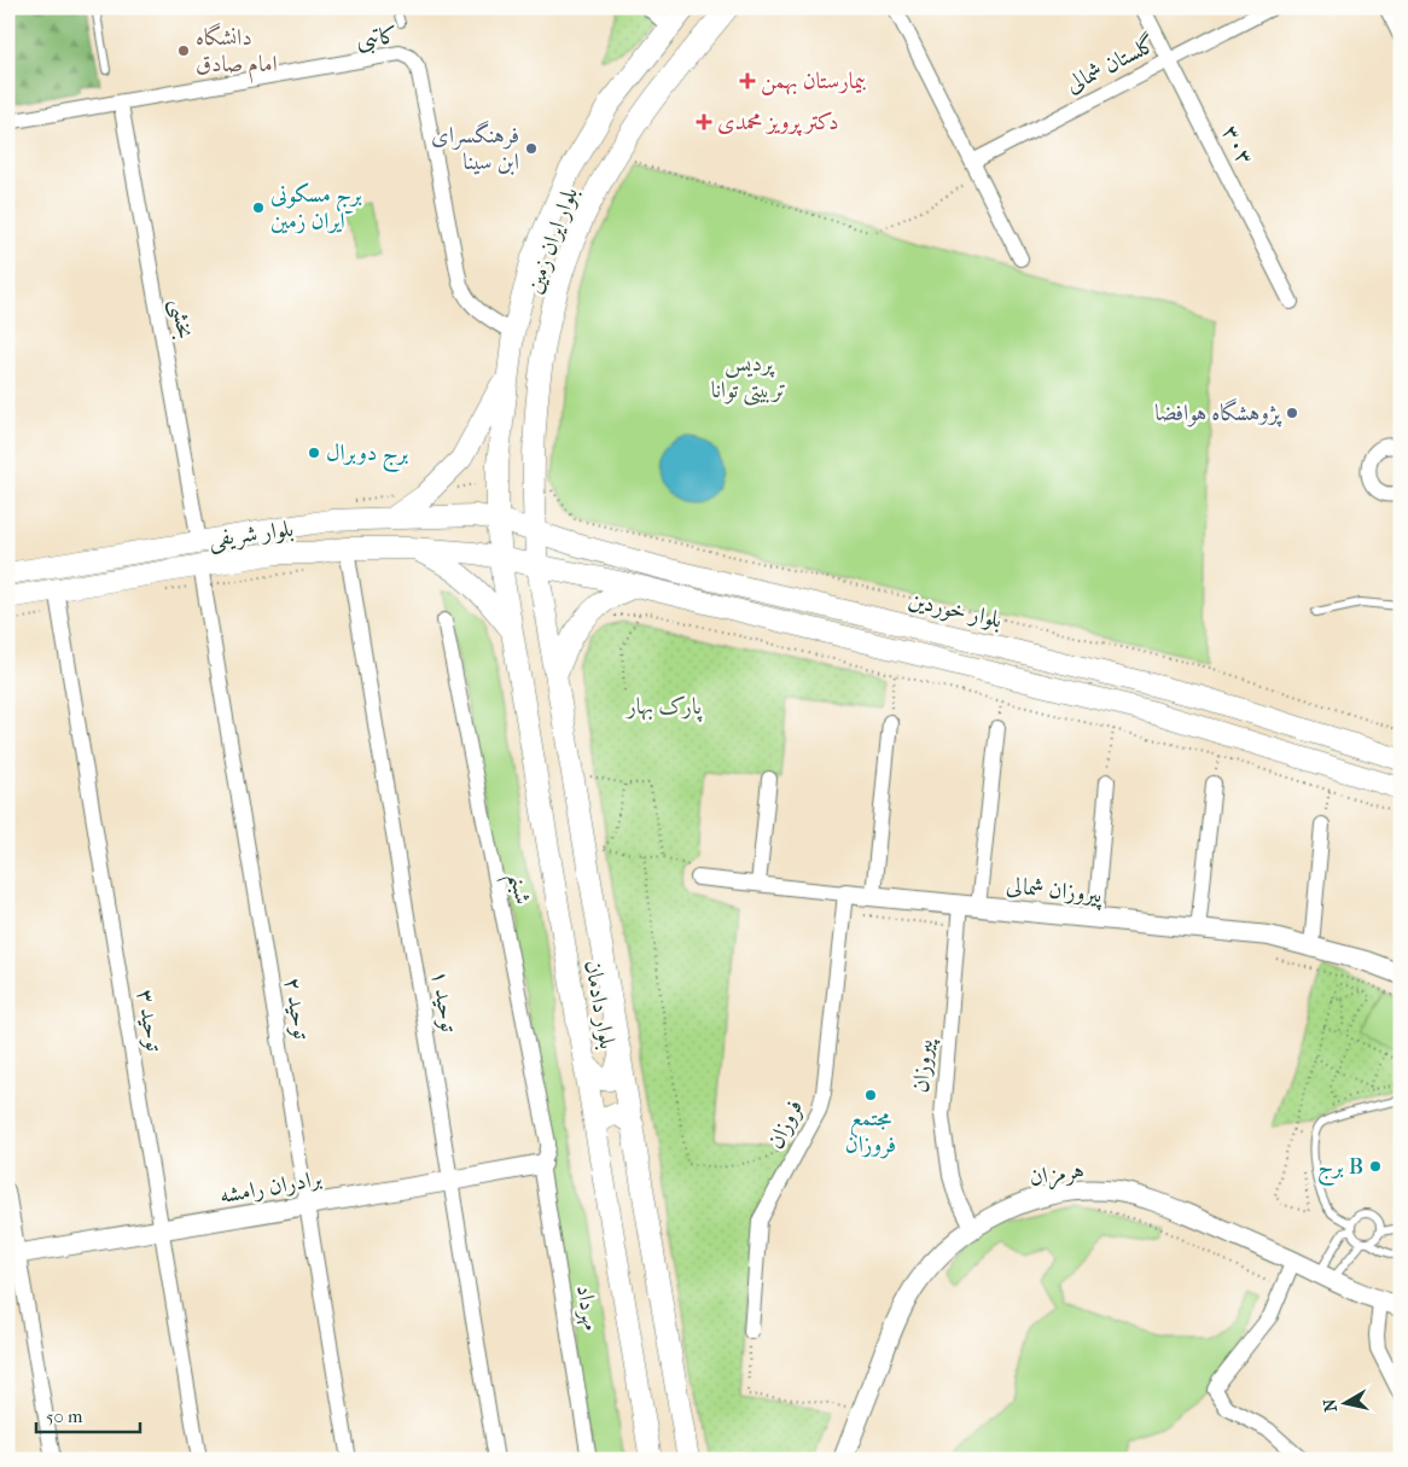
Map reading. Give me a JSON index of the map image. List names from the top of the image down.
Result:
{
  "streets": {
    "main road": [
      "بلوار ایران زمین",
      "بلوار شریفی",
      "بلوار خوردین",
      "بلوار دادمان"
    ],
    "street": [
      "کاتبی",
      "گلستان شمالی",
      "۳۰۳",
      "بخشی",
      "شبنم",
      "پیروزان شمالی",
      "توحید ۱",
      "توحید ۲",
      "توحید ۳",
      "پیروزان",
      "فروزان",
      "هرمزان",
      "برادران رامشه",
      "مهرداد"
    ]
  },
  "crossings": [
    ["کاتبی", "بلوار ایران زمین"],
    ["کاتبی", "بخشی"],
    ["گلستان شمالی", "۳۰۳"],
    ["بلوار ایران زمین", "بلوار شریفی"],
    ["بلوار ایران زمین", "بلوار خوردین"],
    ["بلوار ایران زمین", "بلوار دادمان"],
    ["بخشی", "بلوار شریفی"],
    ["بلوار شریفی", "بلوار خوردین"],
    ["بلوار شریفی", "توحید ۱"],
    ["بلوار شریفی", "بلوار دادمان"],
    ["بلوار شریفی", "توحید ۲"],
    ["بلوار شریفی", "توحید ۳"],
    ["شبنم", "برادران رامشه"],
    ["شبنم", "مهرداد"],
    ["پیروزان شمالی", "پیروزان"],
    ["پیروزان شمالی", "فروزان"],
    ["توحید ۱", "برادران رامشه"],
    ["توحید ۲", "برادران رامشه"],
    ["توحید ۳", "برادران رامشه"],
    ["پیروزان", "هرمزان"],
    ["برادران رامشه", "مهرداد"]
  ],
  "parks": ["پردیس تربیتی توانا", "پارک بهار"],
  "places": {
    "other": [
      "دانشگاه امام صادق",
      "فرهنگسرای ابن سینا",
      "برج مسکونی ایران زمین",
      "پژوهشگاه هوافضا",
      "برج دوبرال",
      "مجتمع فروزان",
      "برج B"
    ],
    "health": ["بیمارستان بهمن", "دکتر پرویز محمدی"]
  },
  "scale_bar": "50 m",
  "north": "left"
}
